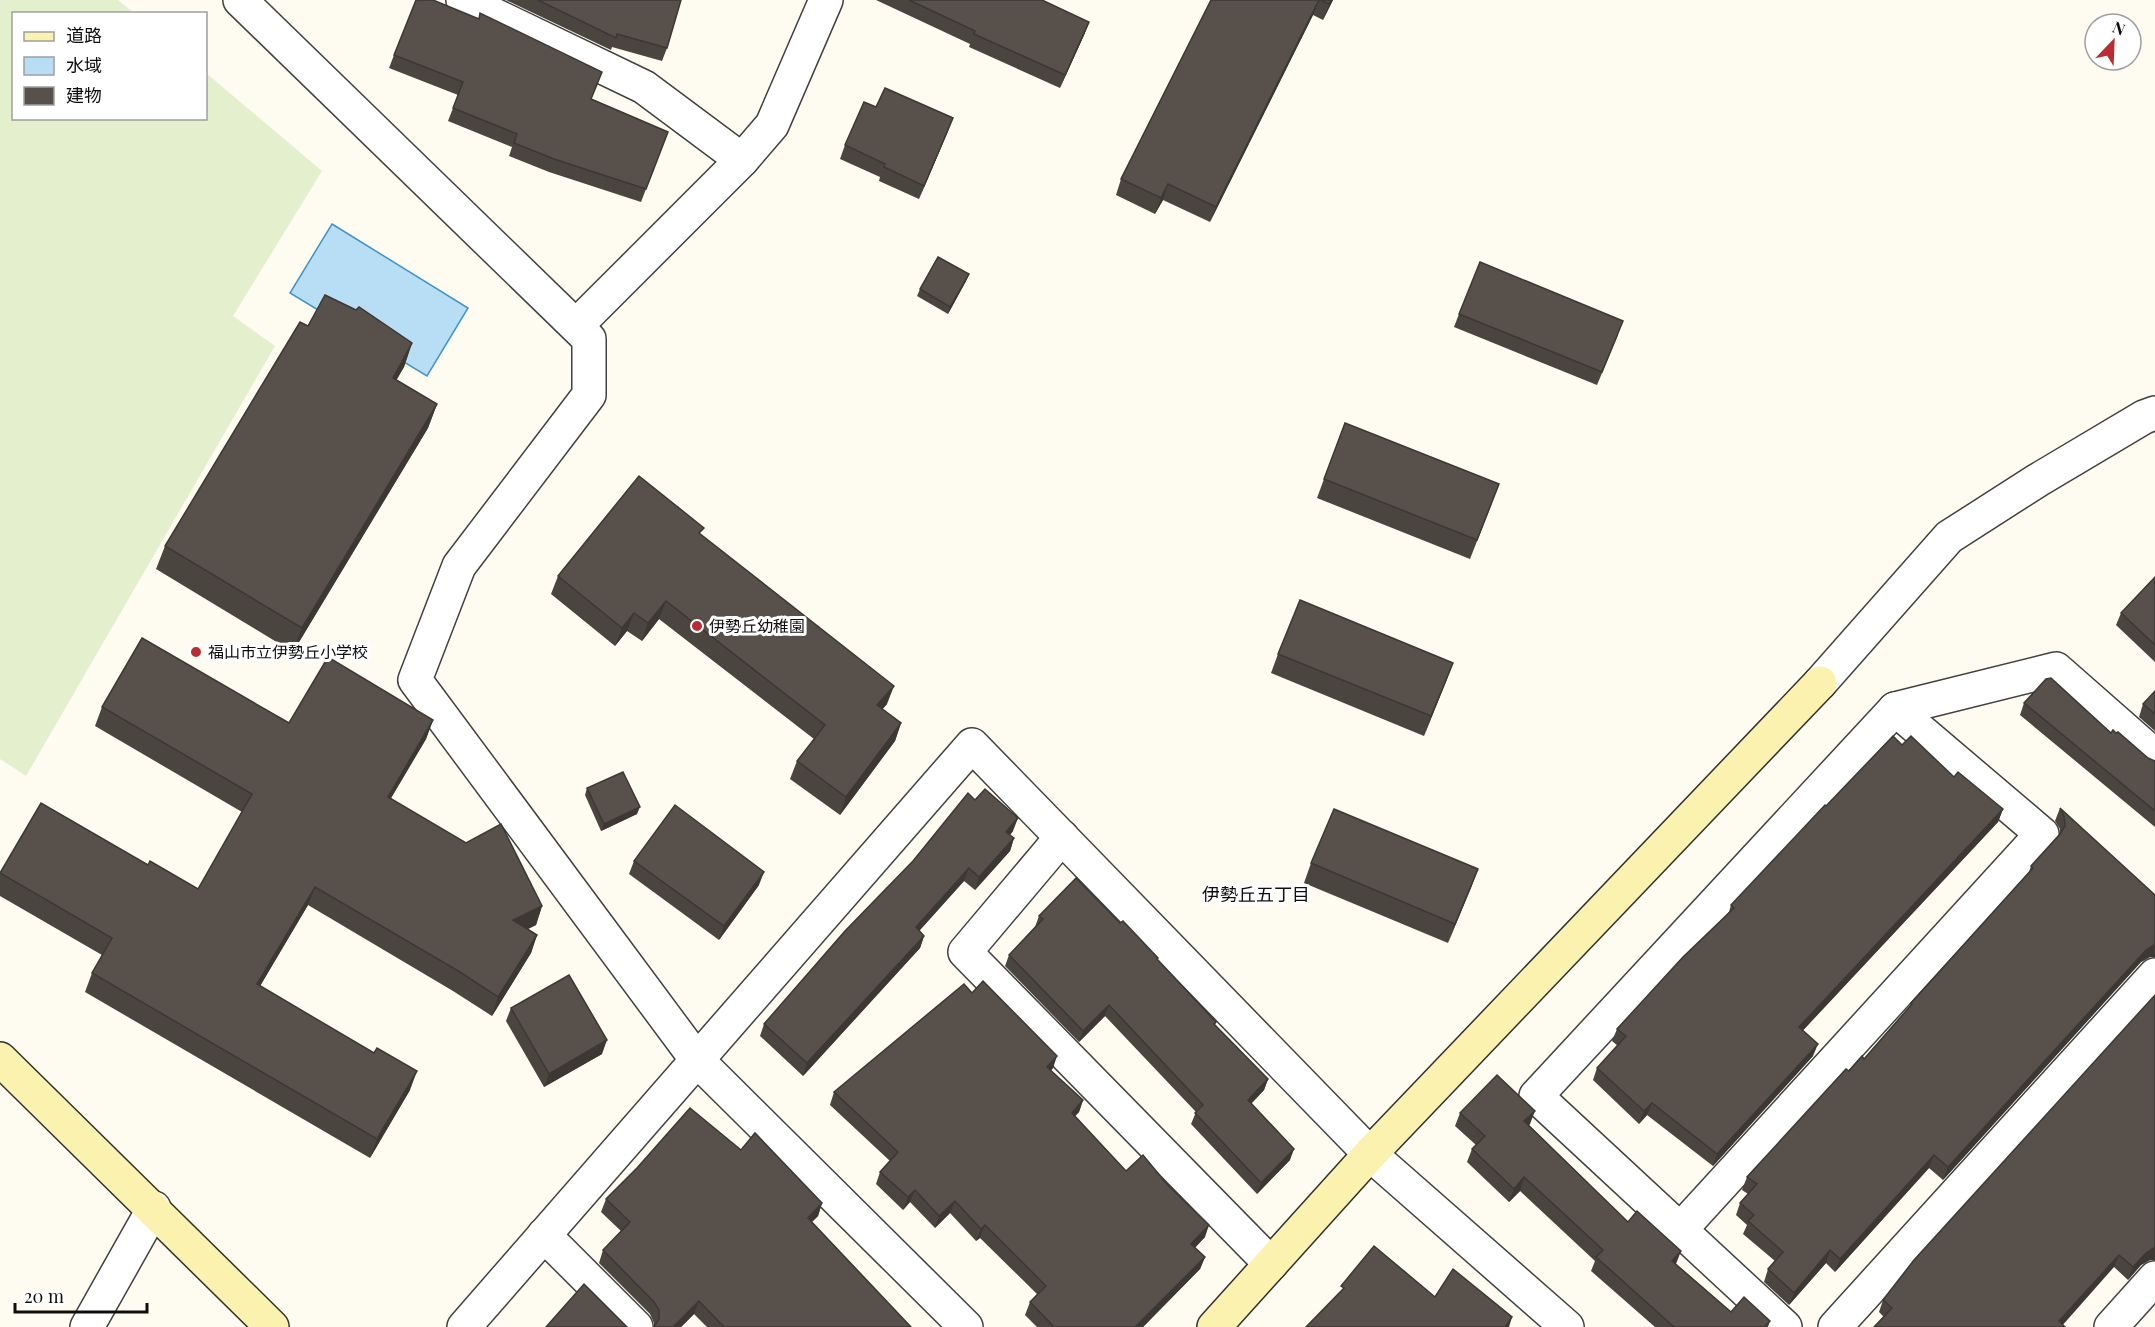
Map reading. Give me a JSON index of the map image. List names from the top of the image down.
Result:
{
  "districts": ["伊勢丘五丁目"],
  "places": ["伊勢丘幼稚園", "福山市立伊勢丘小学校"],
  "legend": ["道路", "水域", "建物"],
  "scale_bar": "20 m",
  "north": "top right"
}
